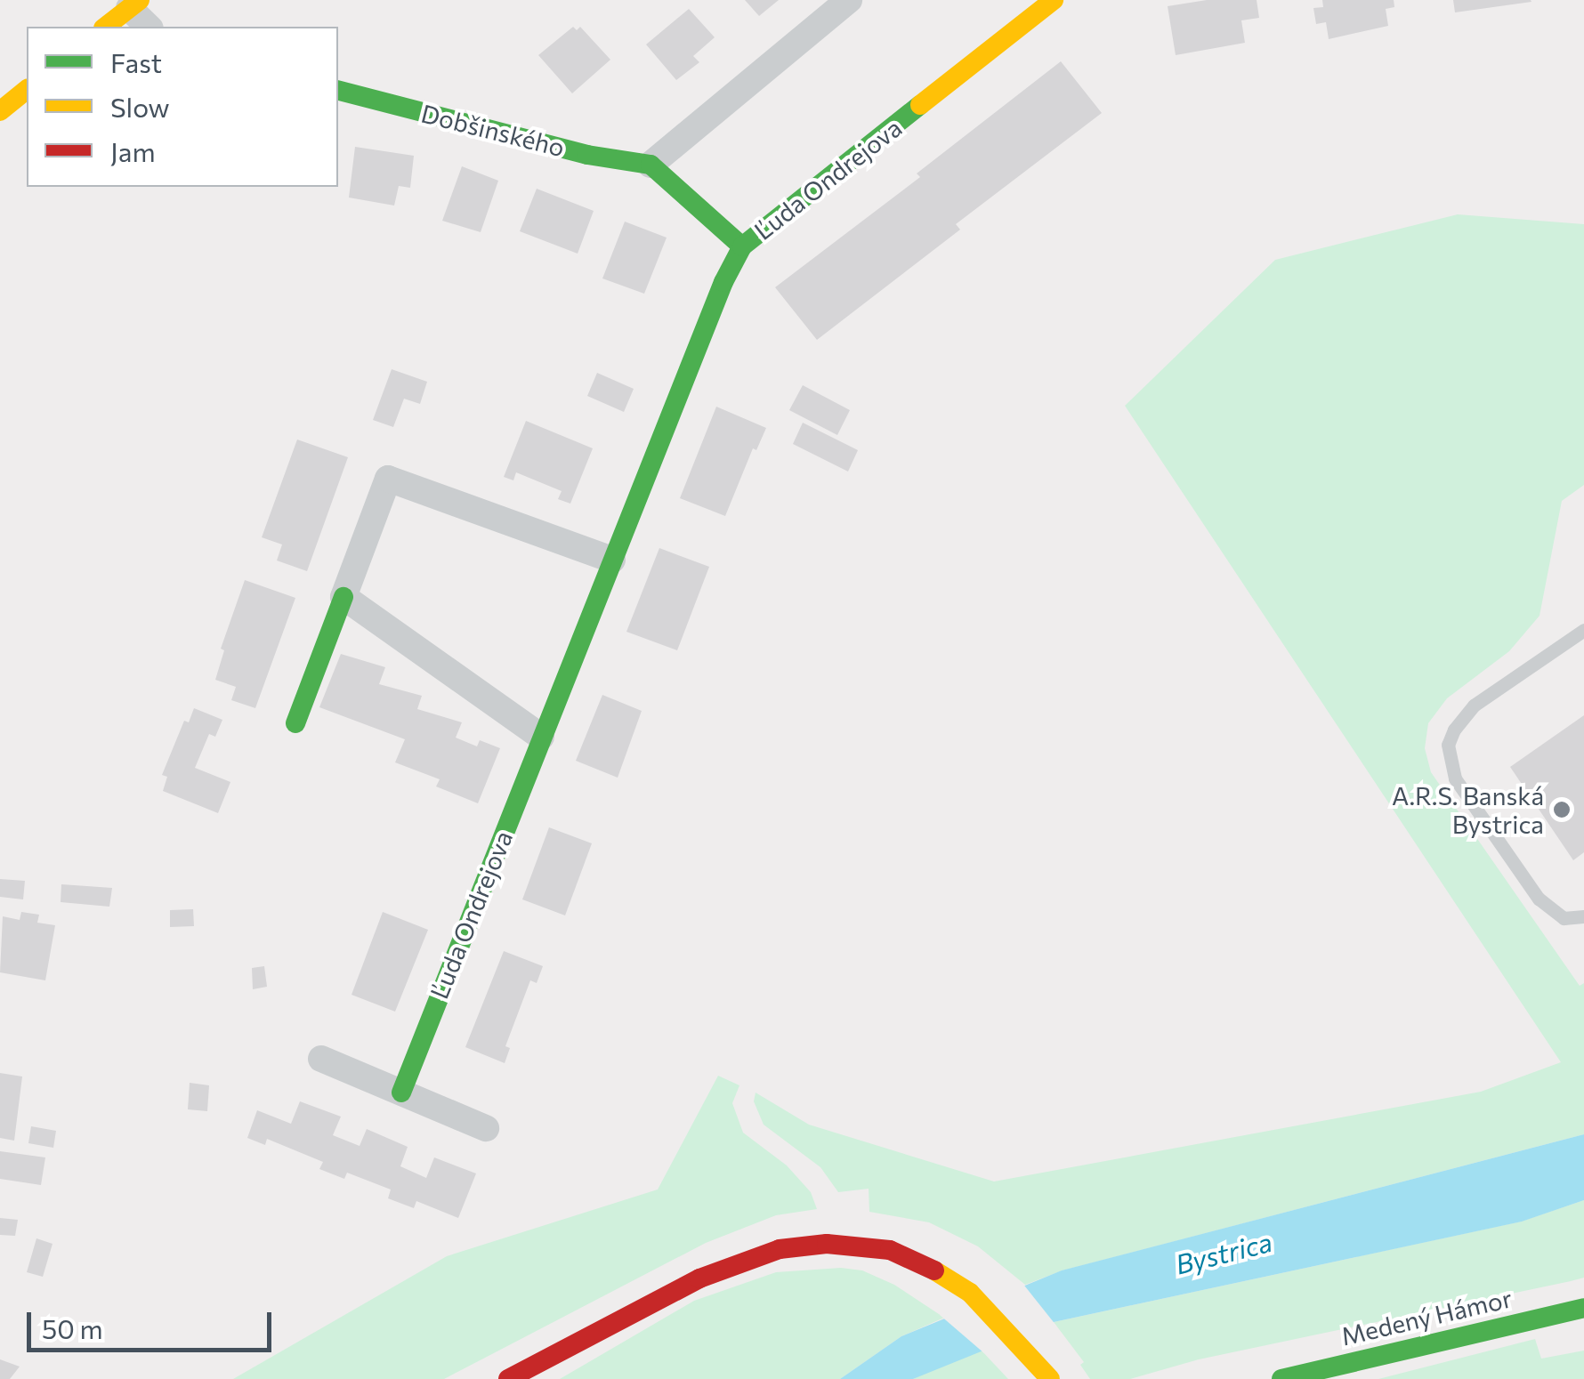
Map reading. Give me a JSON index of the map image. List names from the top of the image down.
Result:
{
  "streets": {
    "street": ["Dobšinského", "Ľuda Ondrejova", "Medený Hámor"]
  },
  "water": ["Bystrica"],
  "places": ["A.R.S. Banská Bystrica"],
  "legend": ["Fast", "Slow", "Jam"],
  "scale_bar": "50 m"
}
